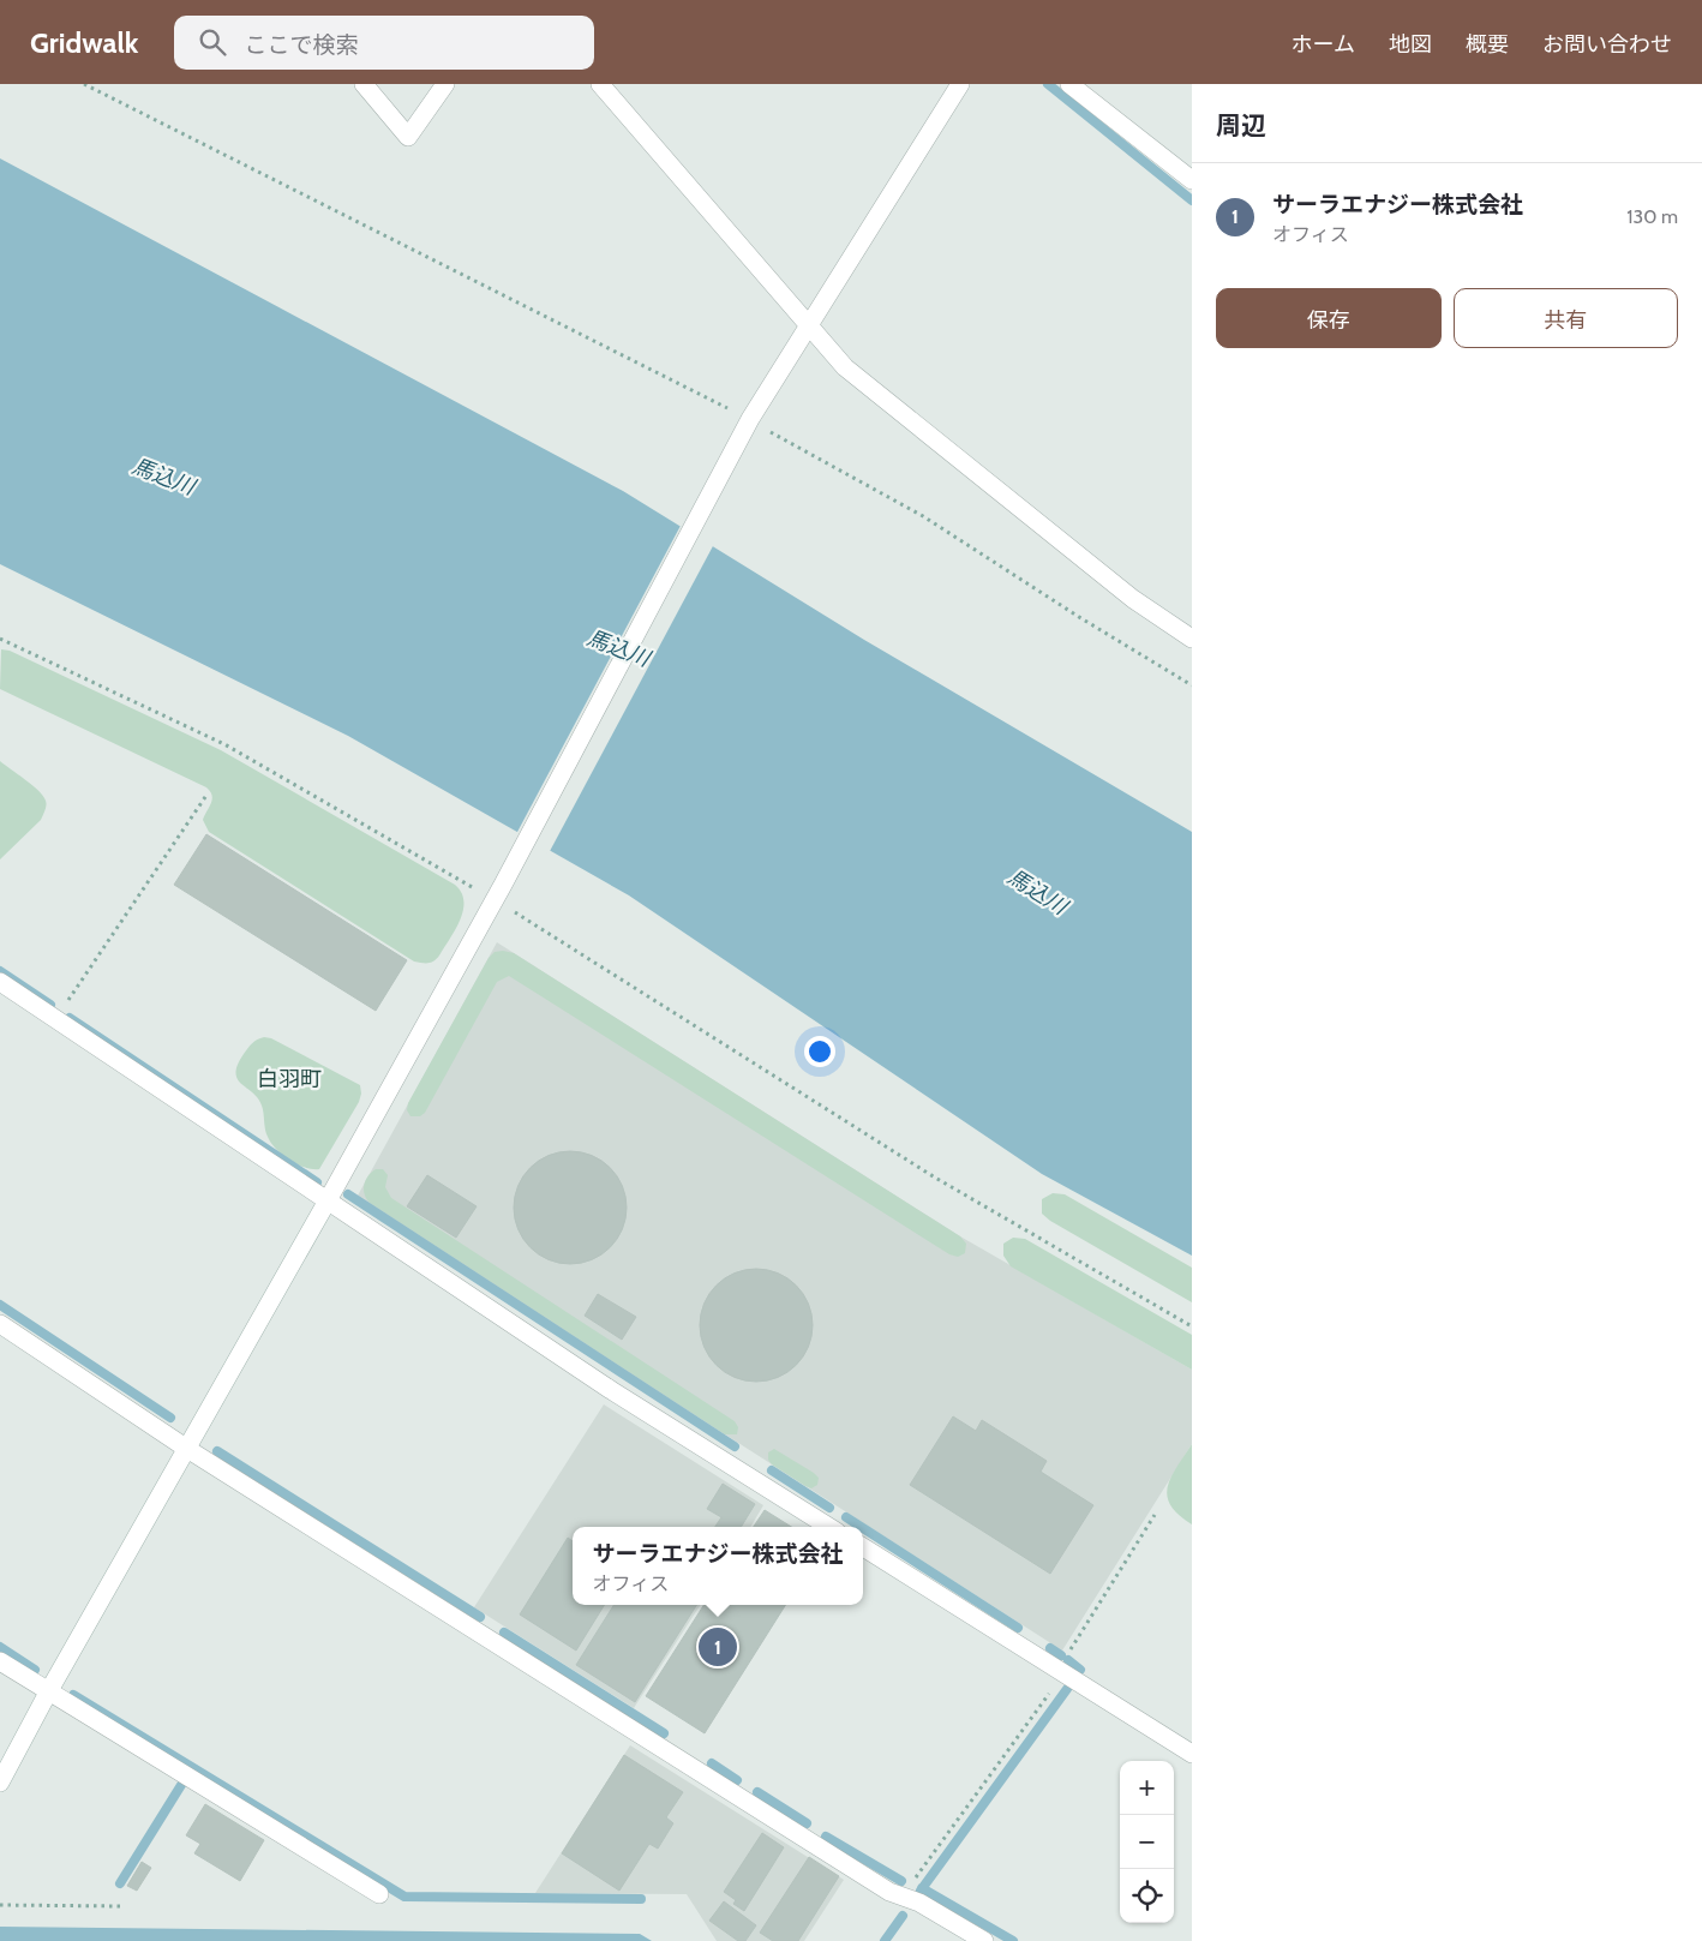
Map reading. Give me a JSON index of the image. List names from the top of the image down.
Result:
{
  "districts": ["白羽町"],
  "water": ["馬込川"],
  "page": {
    "header": "Gridwalk",
    "search": "ここで検索",
    "nav": [
      "ホーム",
      "地図",
      "概要",
      "お問い合わせ"
    ],
    "heading": "周辺",
    "list": [
      {
        "mark": "1",
        "name": "サーラエナジー株式会社",
        "note": "オフィス",
        "value": "130 m"
      }
    ],
    "buttons": ["保存", "共有"],
    "popup": ["サーラエナジー株式会社", "オフィス"],
    "pins": "1",
    "map_buttons": ["+", "−"]
  }
}
